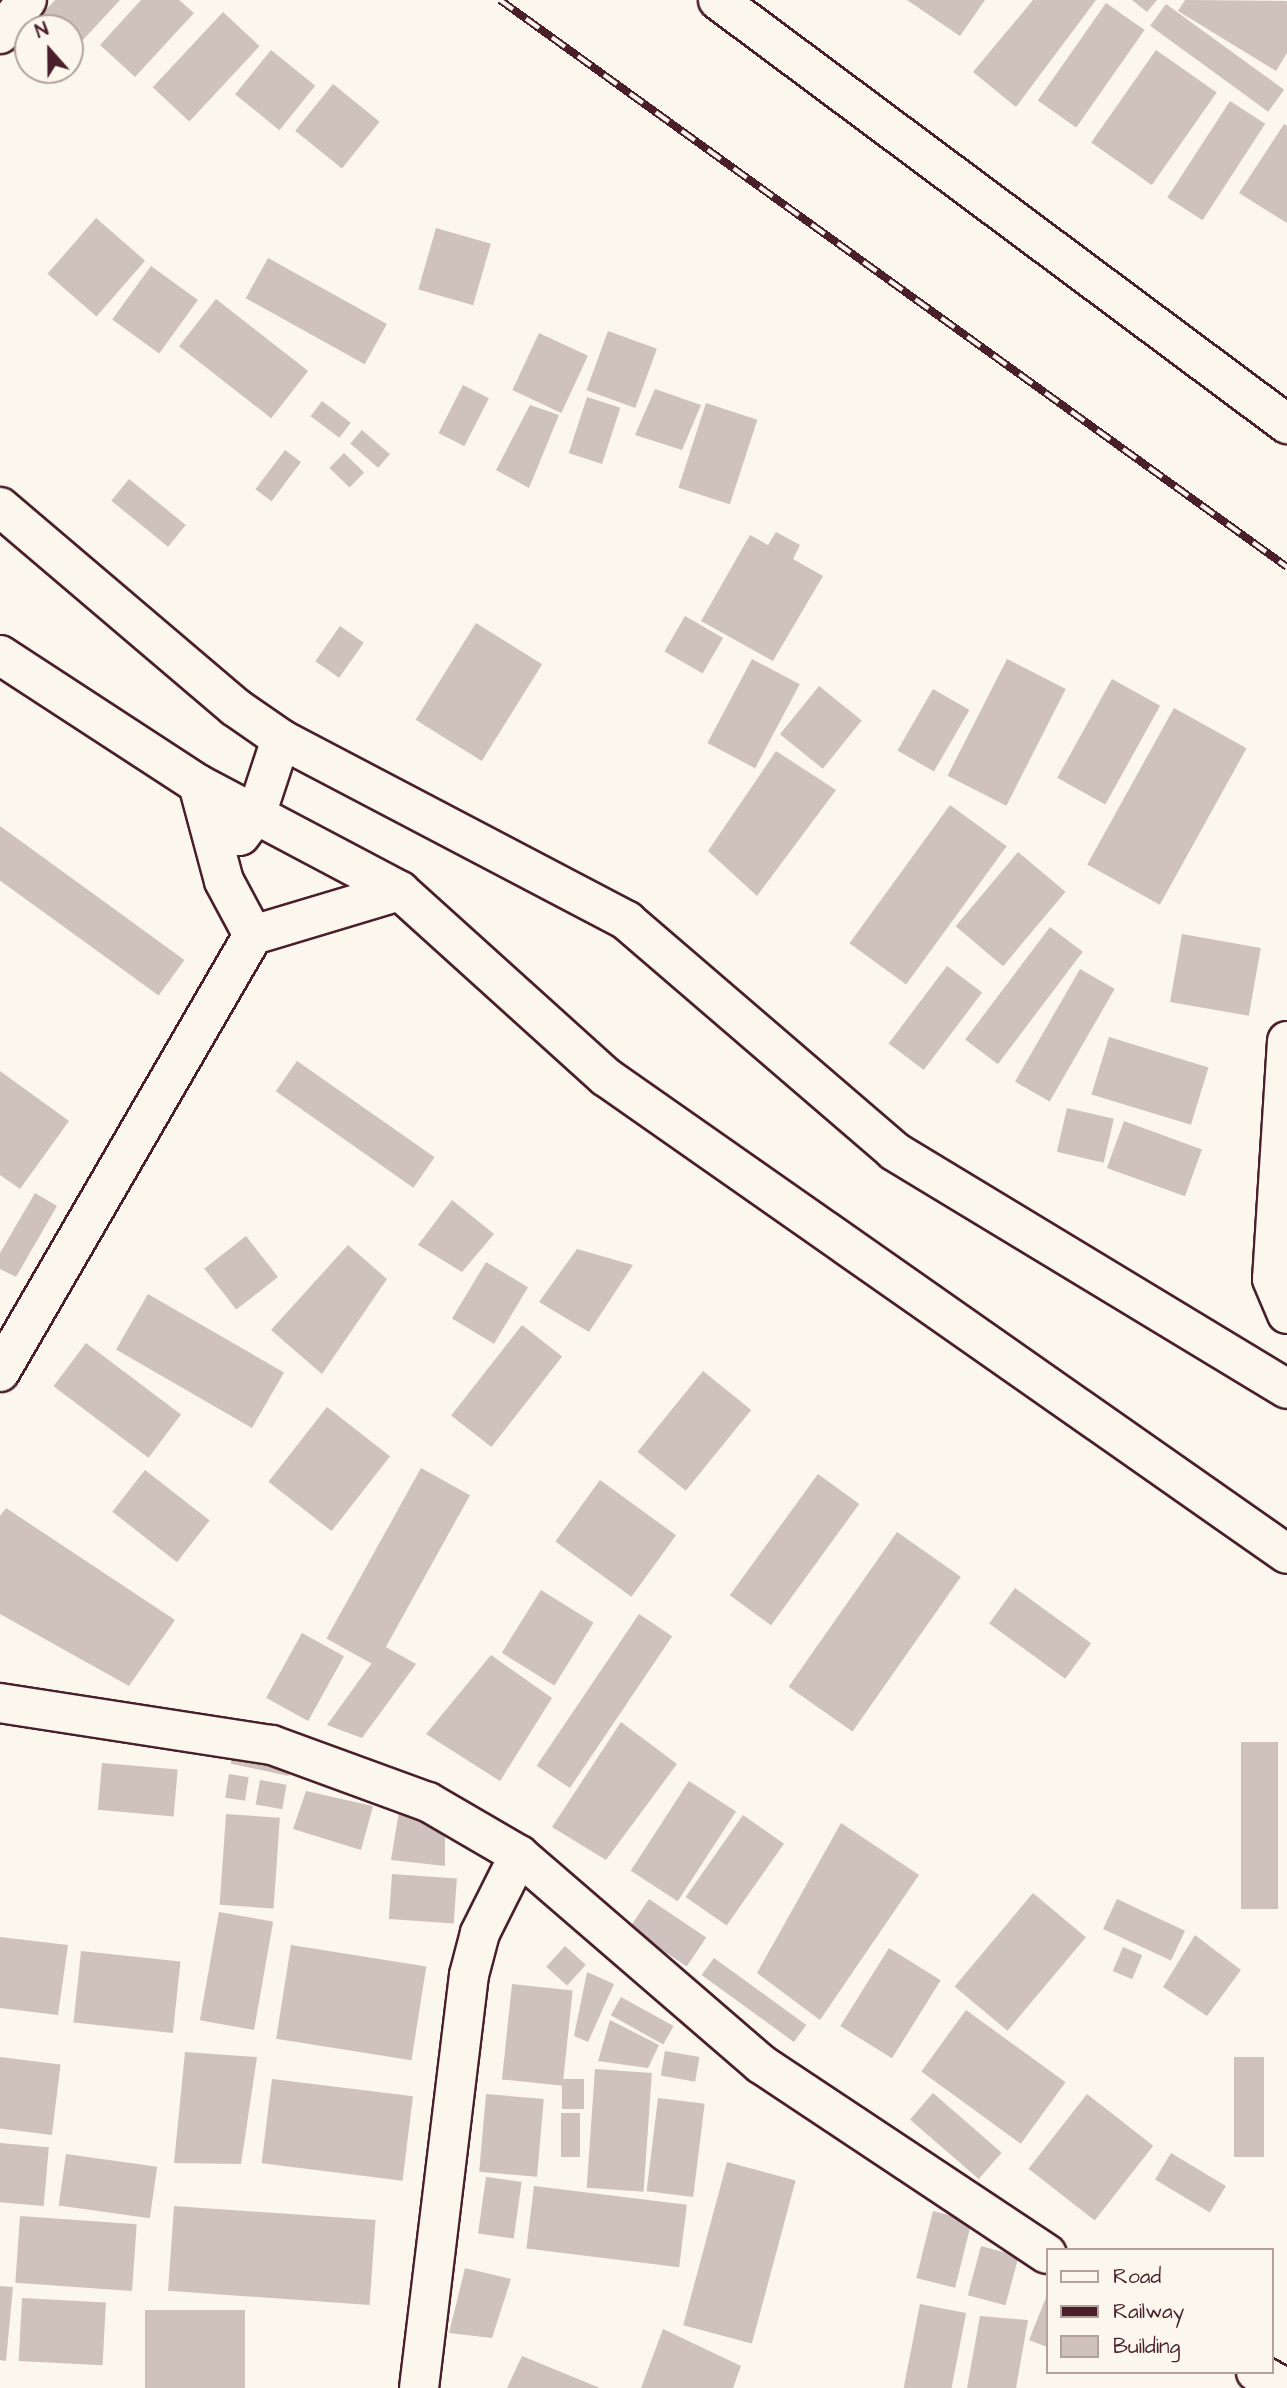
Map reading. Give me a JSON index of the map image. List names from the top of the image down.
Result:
{
  "legend": ["Road", "Railway", "Building"],
  "north": "top"
}
